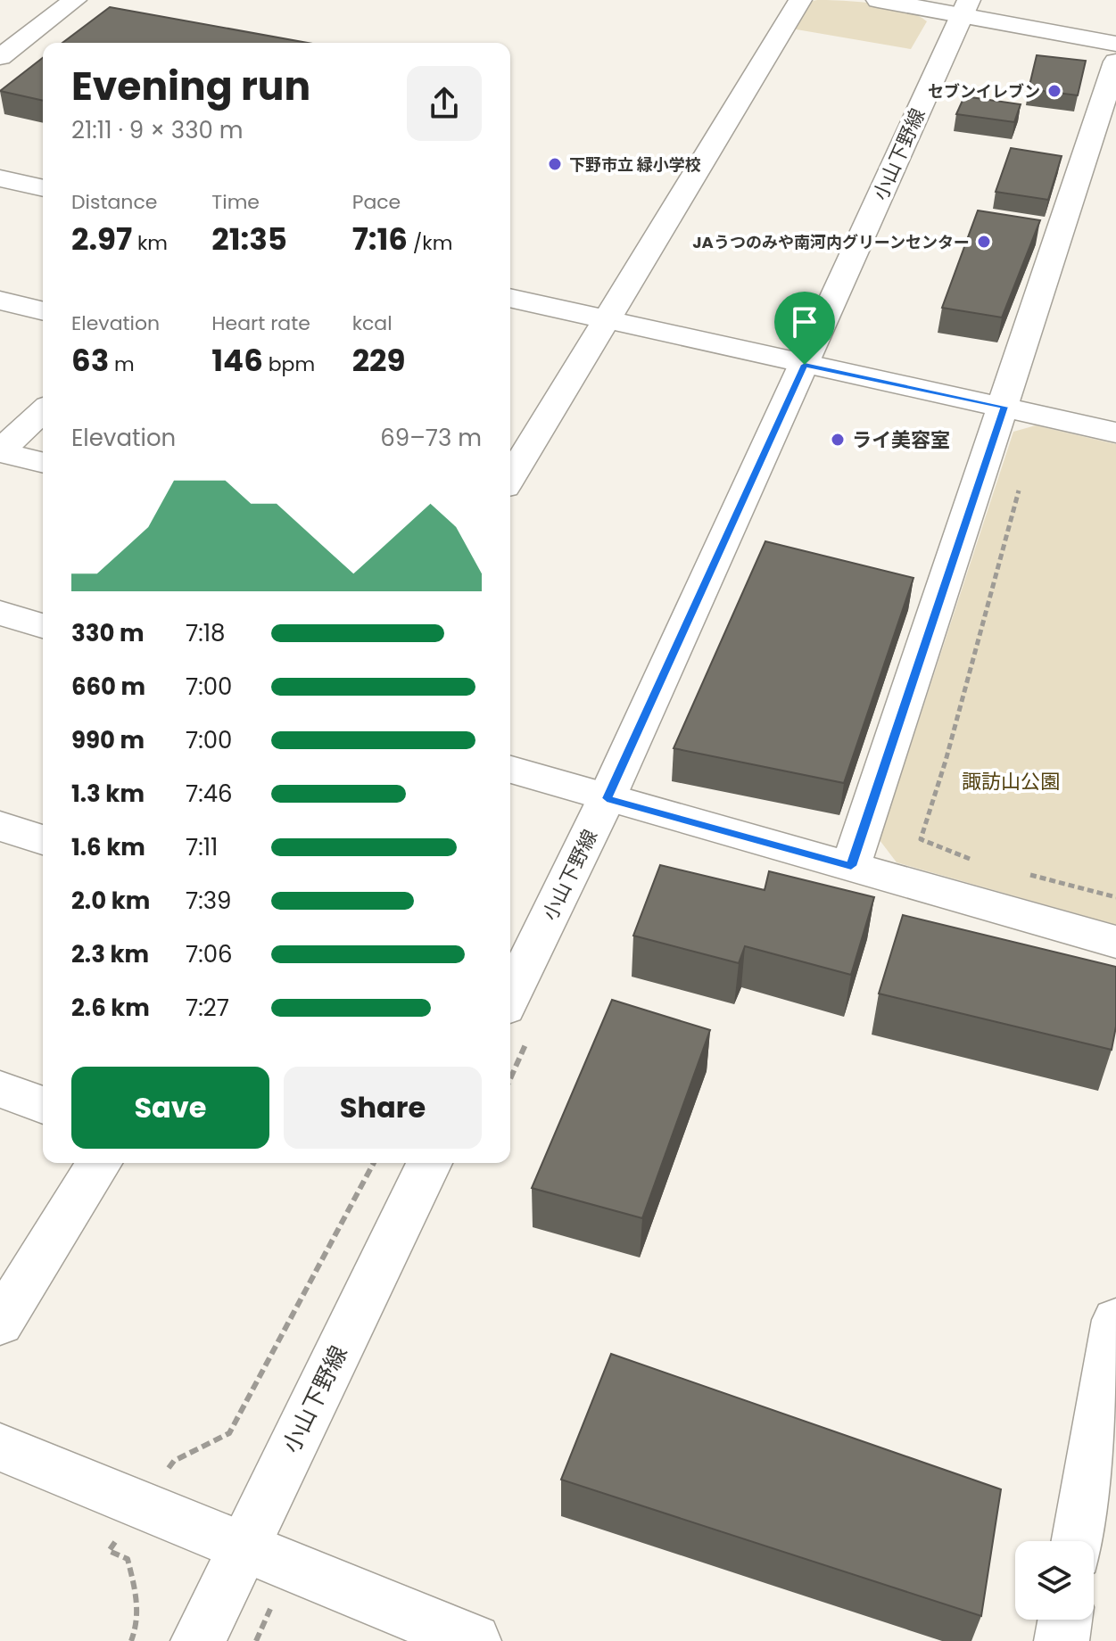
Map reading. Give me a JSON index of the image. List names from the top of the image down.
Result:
{
  "streets": {
    "street": ["小山下野線"]
  },
  "parks": ["諏訪山公園"],
  "places": [
    "セブンイレブン",
    "下野市立 緑小学校",
    "JAうつのみや南河内グリーンセンター",
    "ライ美容室"
  ],
  "page": {
    "heading": ["Evening run", "21:11 · 9 × 330 m"],
    "stats": [
      ["Distance", "2.97 km"],
      ["Time", "21:35"],
      ["Pace", "7:16 /km"],
      ["Elevation", "63 m"],
      ["Heart rate", "146 bpm"],
      ["kcal", "229"]
    ],
    "chart": ["Elevation", "69–73 m"],
    "list": [
      {
        "name": "330 m",
        "note": "7:18"
      },
      {
        "name": "660 m",
        "note": "7:00"
      },
      {
        "name": "990 m",
        "note": "7:00"
      },
      {
        "name": "1.3 km",
        "note": "7:46"
      },
      {
        "name": "1.6 km",
        "note": "7:11"
      },
      {
        "name": "2.0 km",
        "note": "7:39"
      },
      {
        "name": "2.3 km",
        "note": "7:06"
      },
      {
        "name": "2.6 km",
        "note": "7:27"
      }
    ],
    "buttons": ["Save", "Share"]
  }
}
